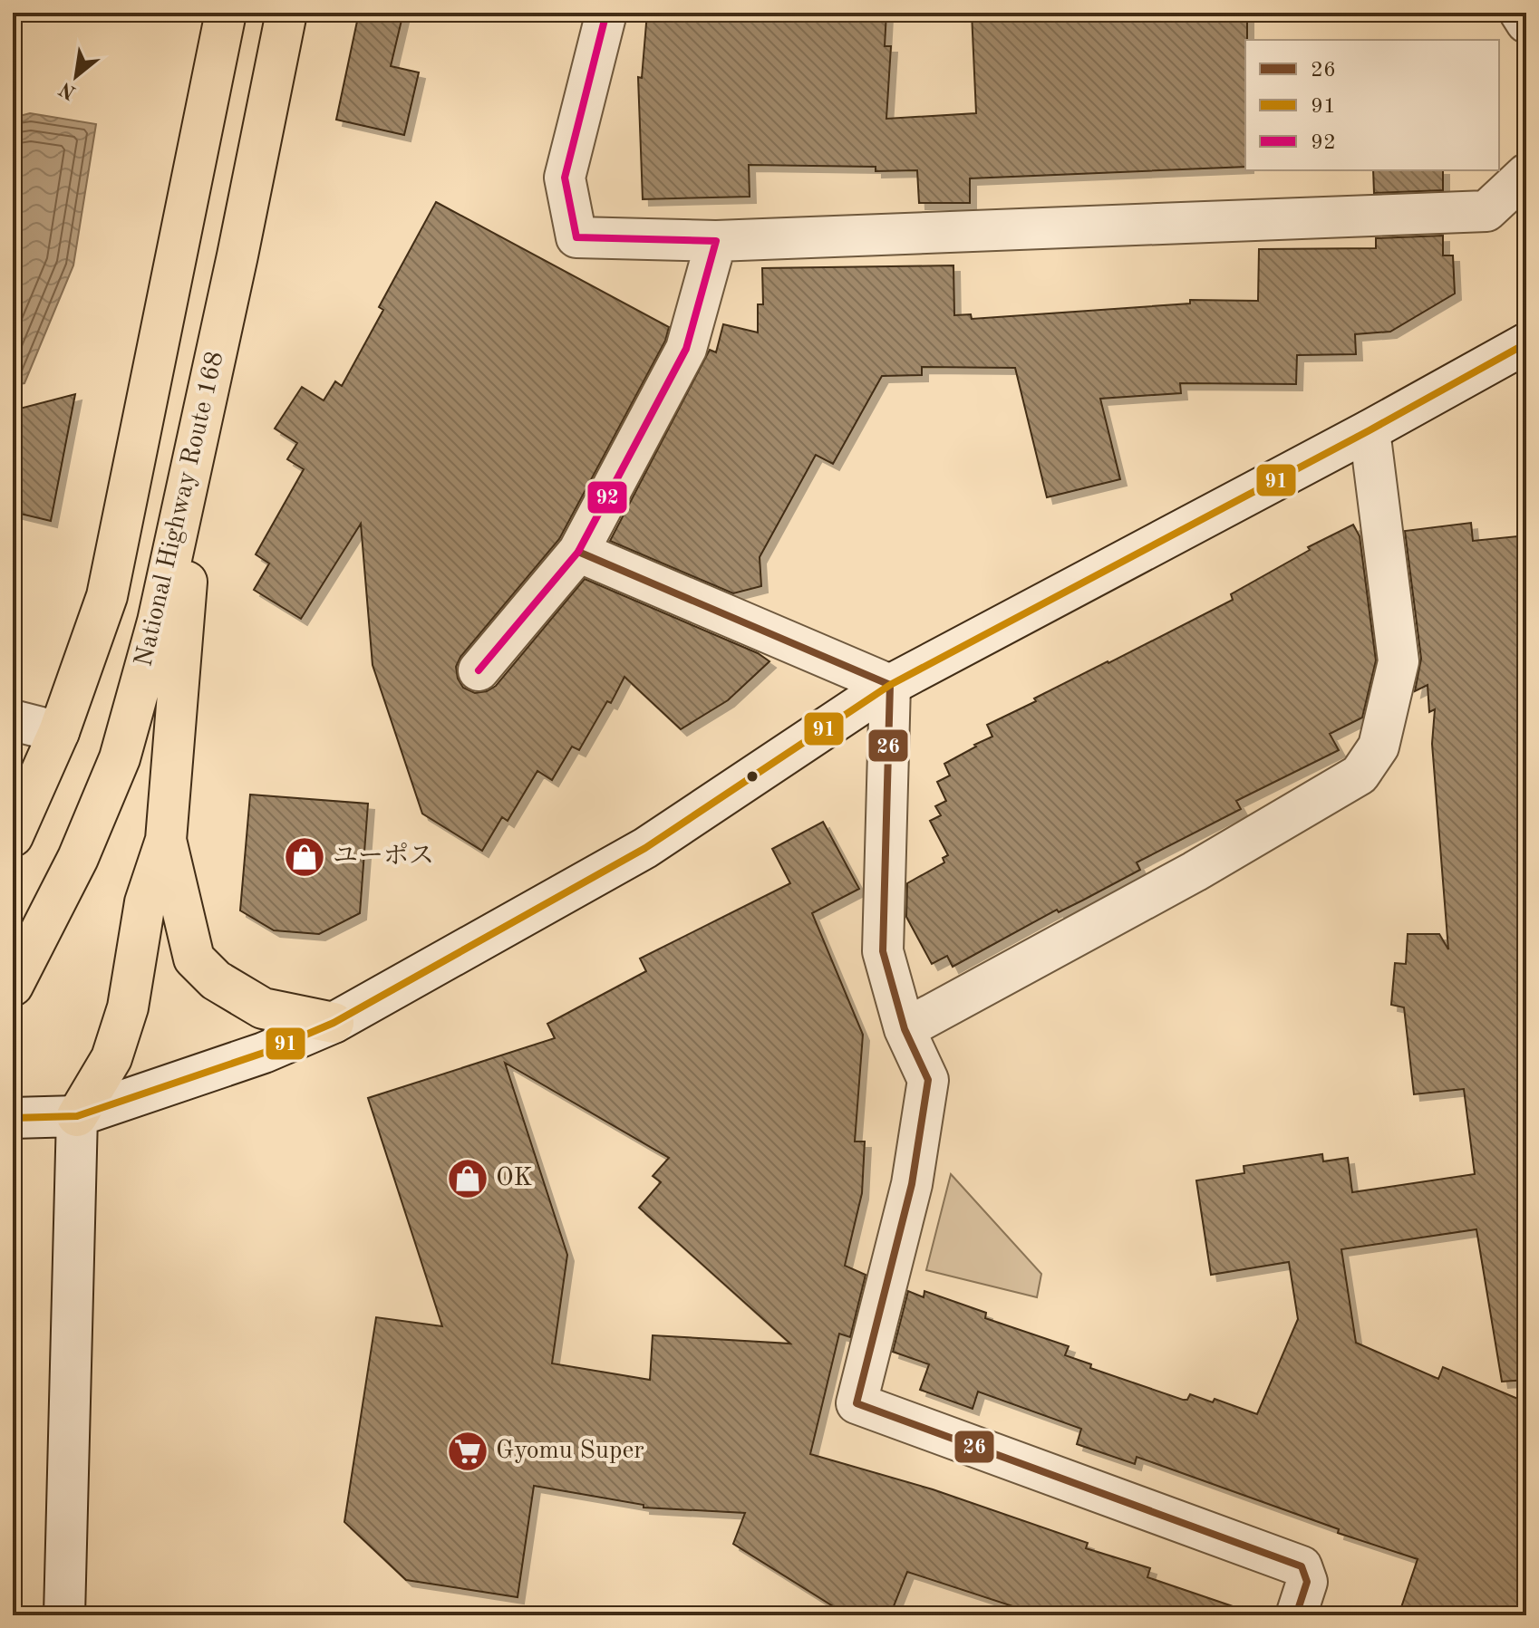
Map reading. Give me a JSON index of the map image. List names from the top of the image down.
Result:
{
  "streets": {
    "highway": ["National Highway Route 168"]
  },
  "places": {
    "shop": ["ユーポス", "OK"],
    "supermarket": ["Gyomu Super"]
  },
  "lines": ["transit line 92", "transit line 91", "transit line 26"],
  "legend": ["26", "91", "92"],
  "north": "bottom left"
}
